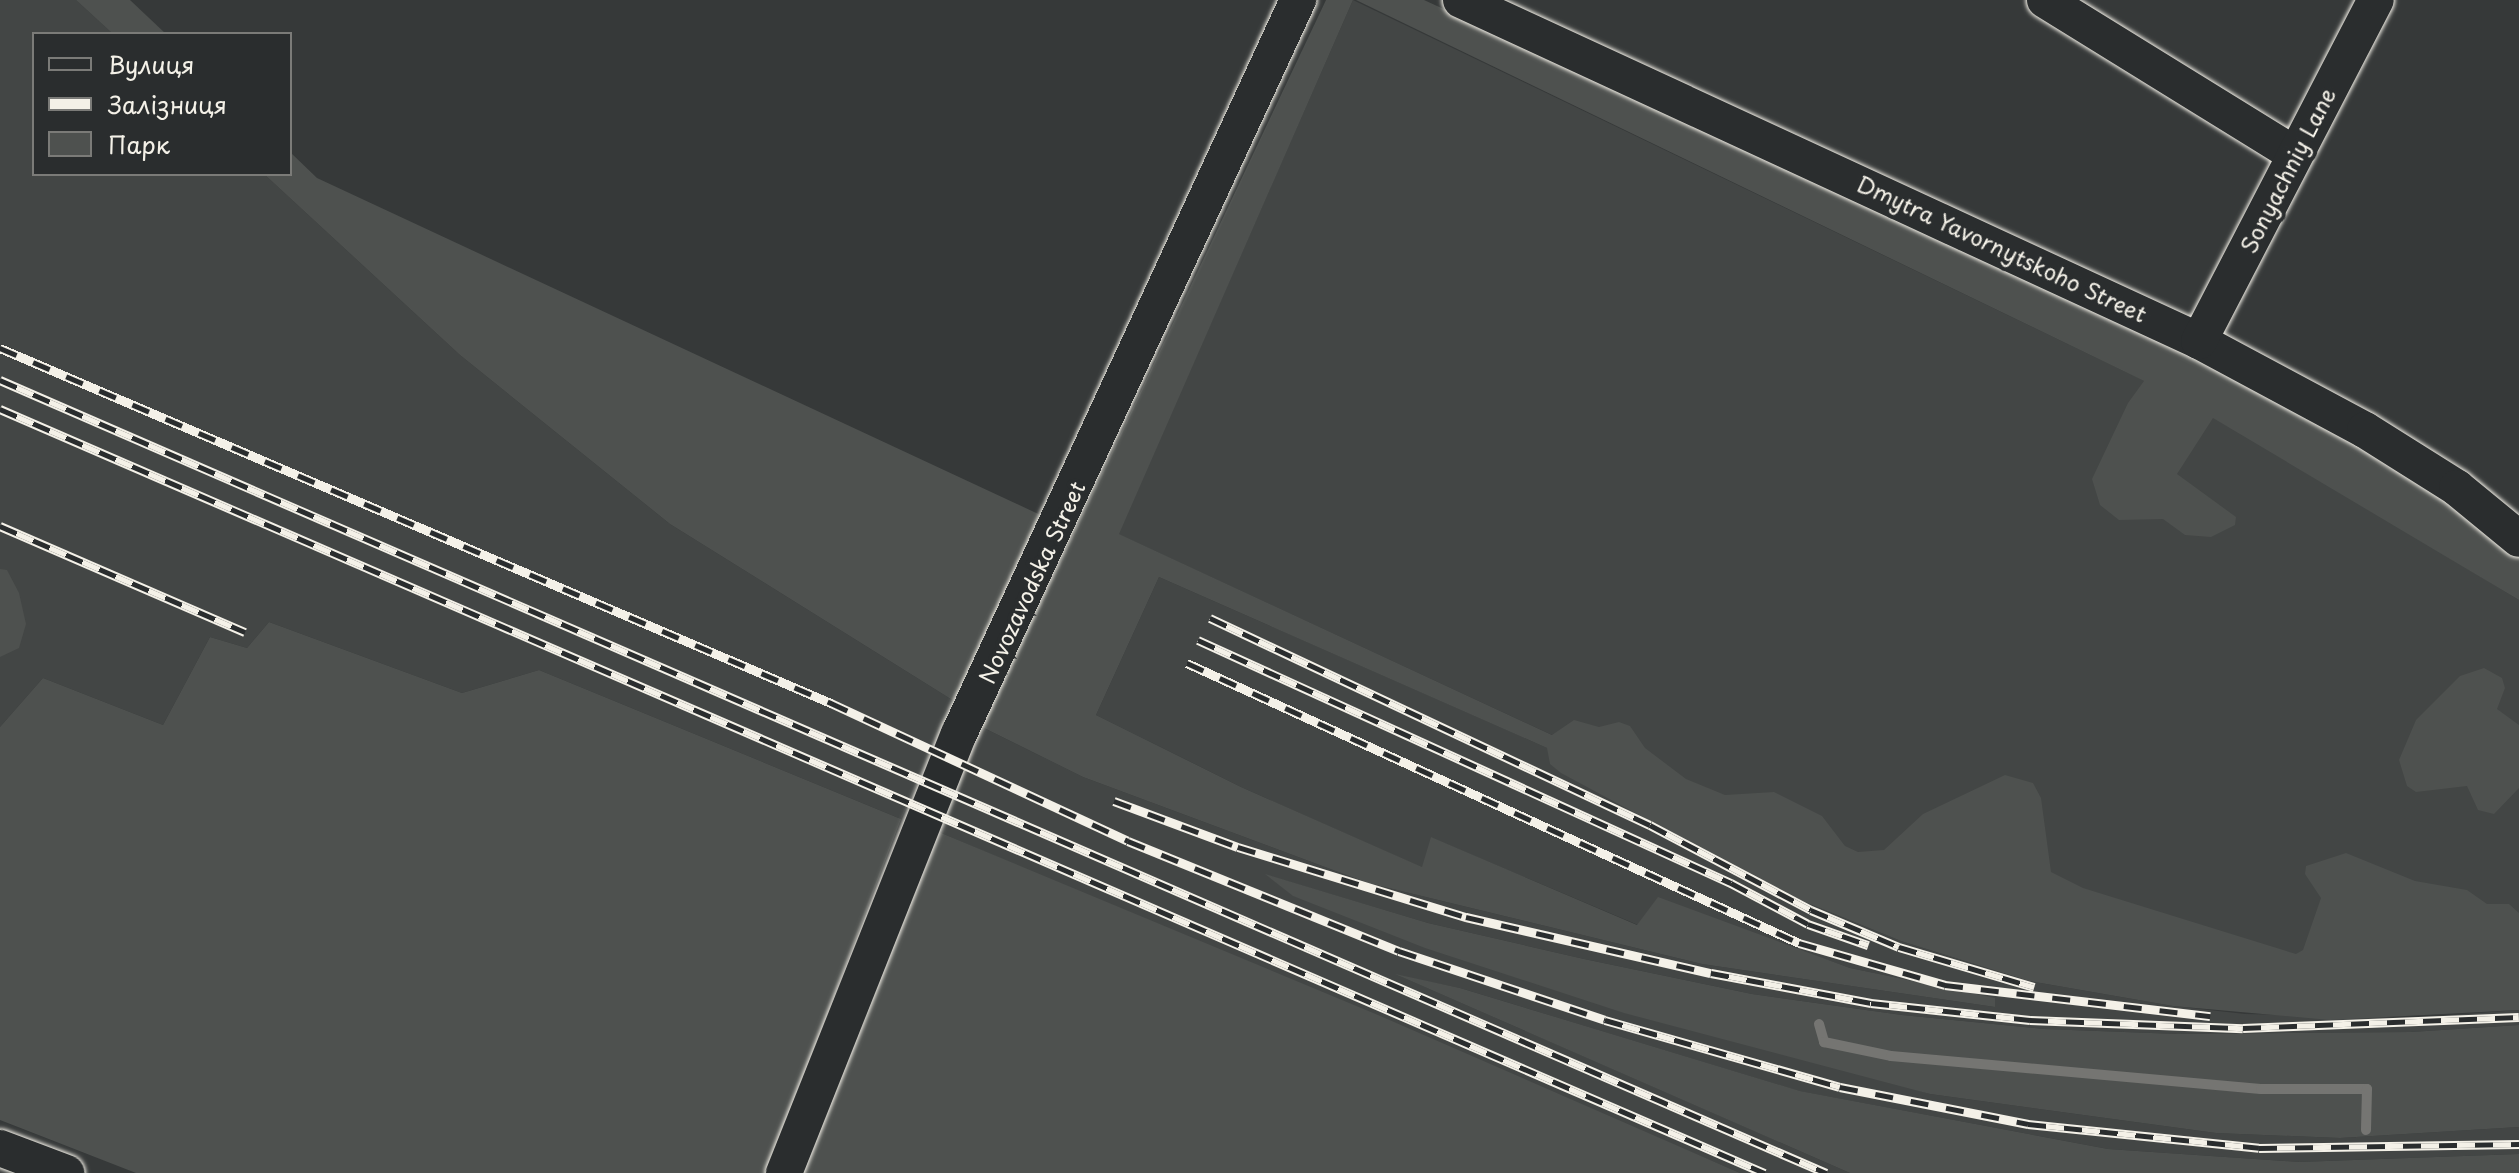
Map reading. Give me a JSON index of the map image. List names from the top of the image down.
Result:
{
  "streets": {
    "street": ["Sonyachniy Lane", "Dmytra Yavornytskoho Street", "Novozavodska Street"]
  },
  "crossings": [
    ["Sonyachniy Lane", "Dmytra Yavornytskoho Street"]
  ],
  "legend": ["Вулиця", "Залізниця", "Парк"]
}
